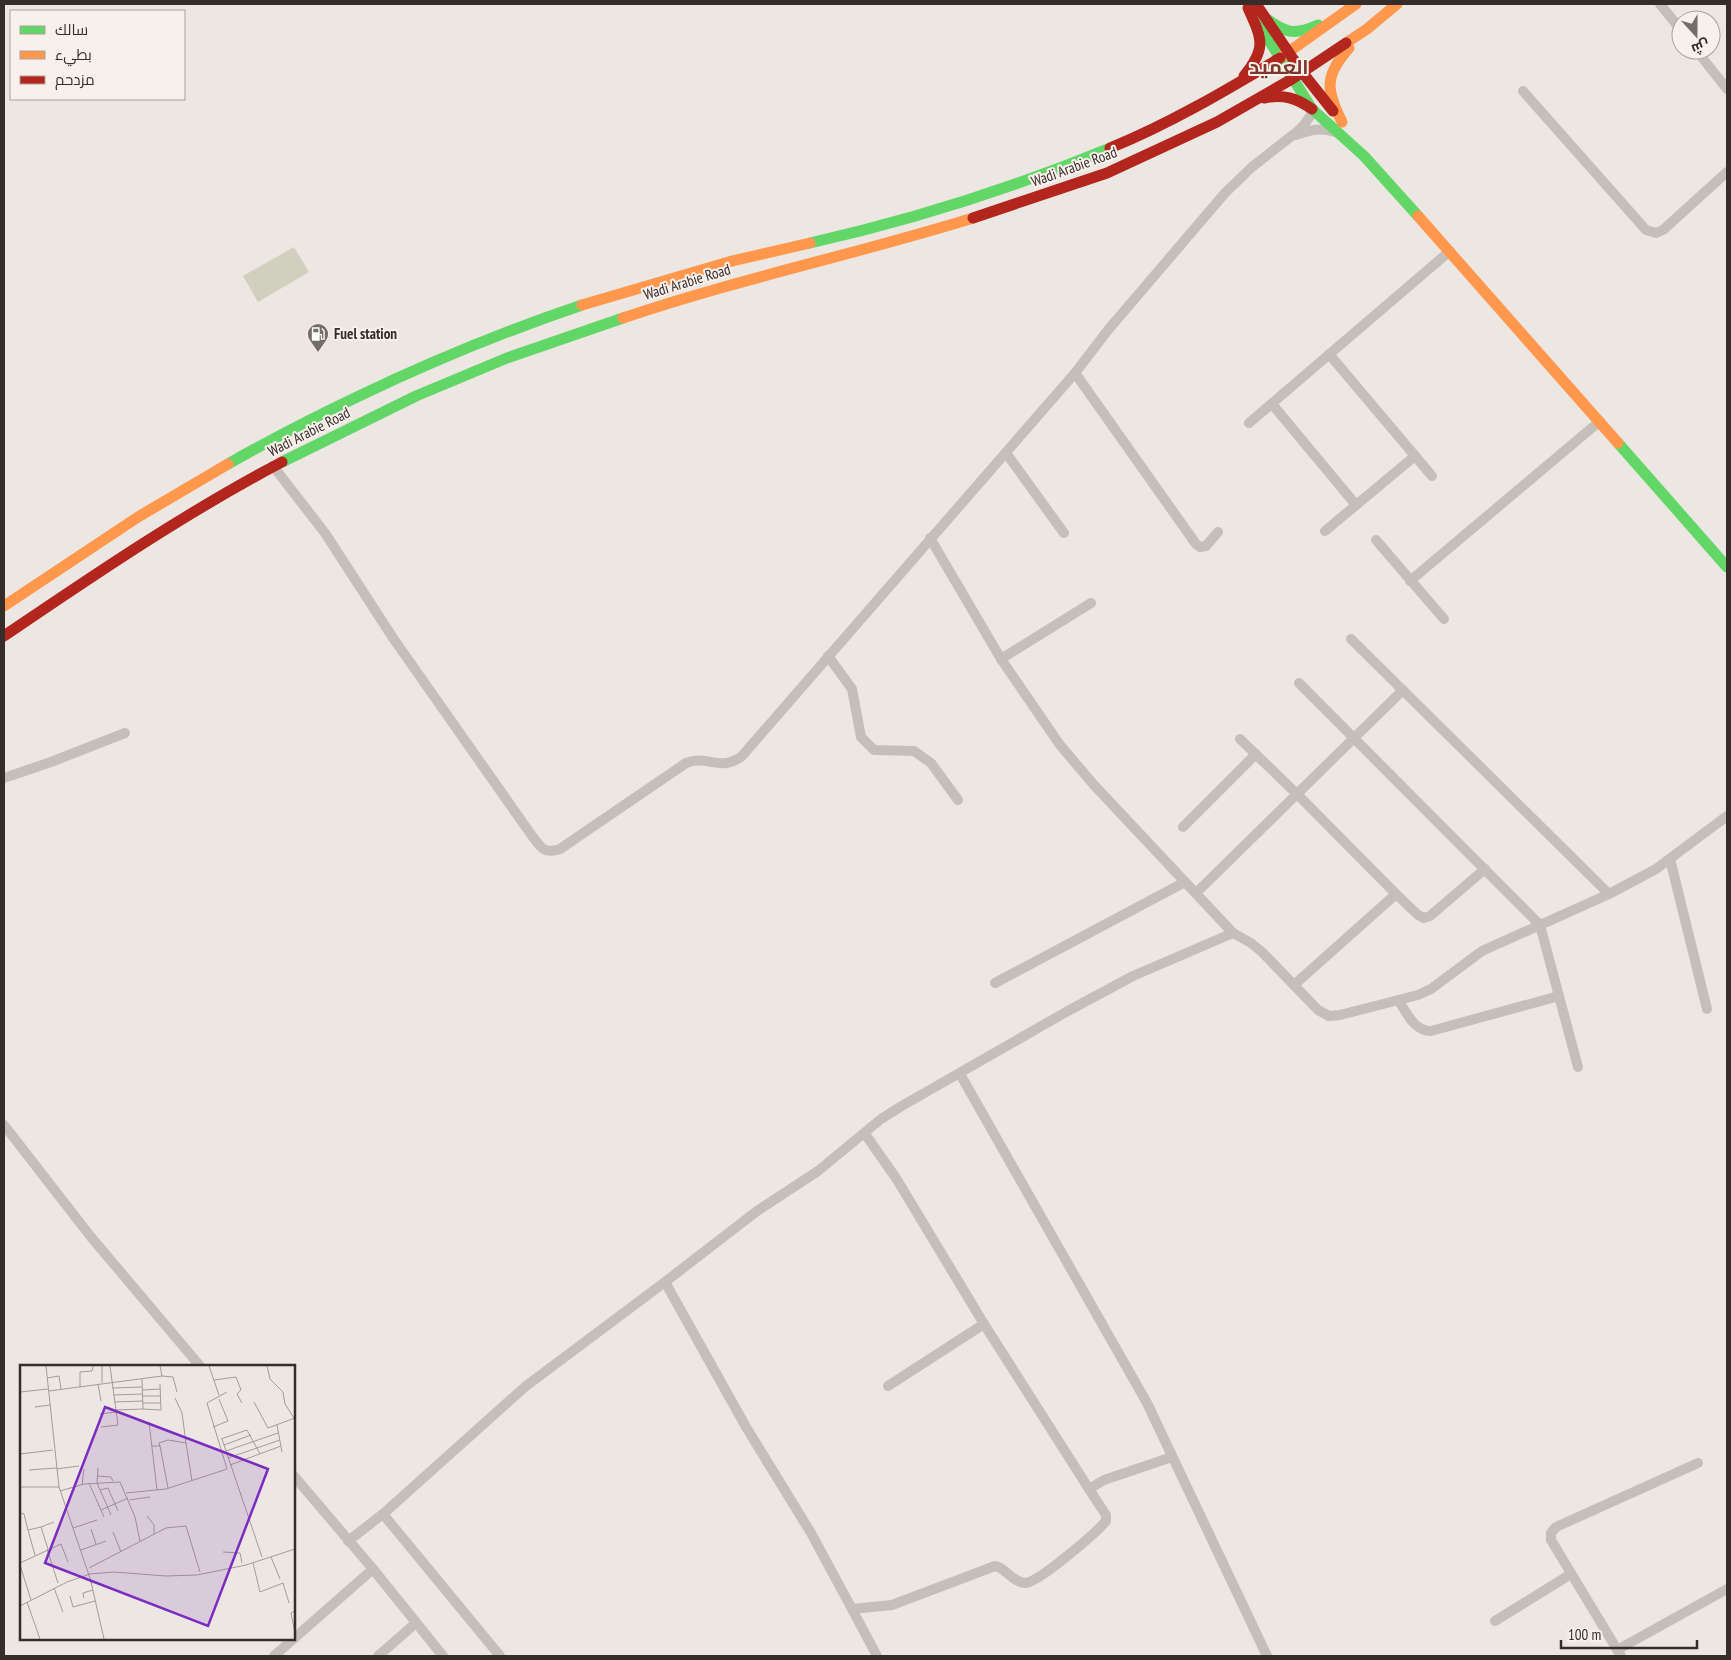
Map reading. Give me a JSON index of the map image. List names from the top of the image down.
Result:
{
  "streets": {
    "main road": ["Wadi Arabie Road"]
  },
  "districts": ["العميد"],
  "places": {
    "fuel station": ["Fuel station"]
  },
  "legend": ["سالك", "بطيء", "مزدحم"],
  "scale_bar": "100 m",
  "north": "bottom"
}
